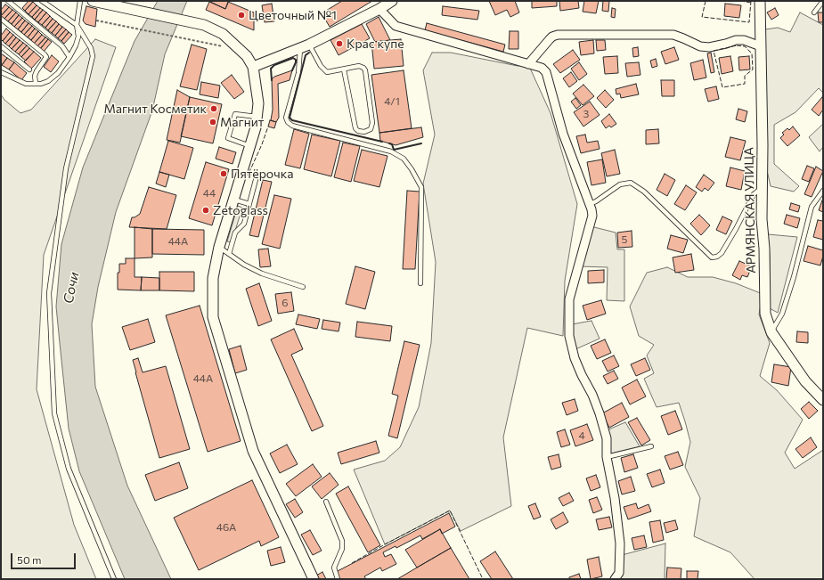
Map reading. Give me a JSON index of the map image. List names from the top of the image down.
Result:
{
  "streets": {
    "street": ["АРМЯНСКАЯ УЛИЦА"]
  },
  "water": ["Сочи"],
  "places": [
    "Цветочный №1",
    "Крас купе",
    "Магнит Косметик",
    "Магнит",
    "Пятёрочка",
    "Zetoglass"
  ],
  "house_numbers": [
    "4/1",
    "3",
    "44",
    "5",
    "44А",
    "6",
    "44А",
    "4",
    "46А"
  ],
  "scale_bar": "50 m"
}
